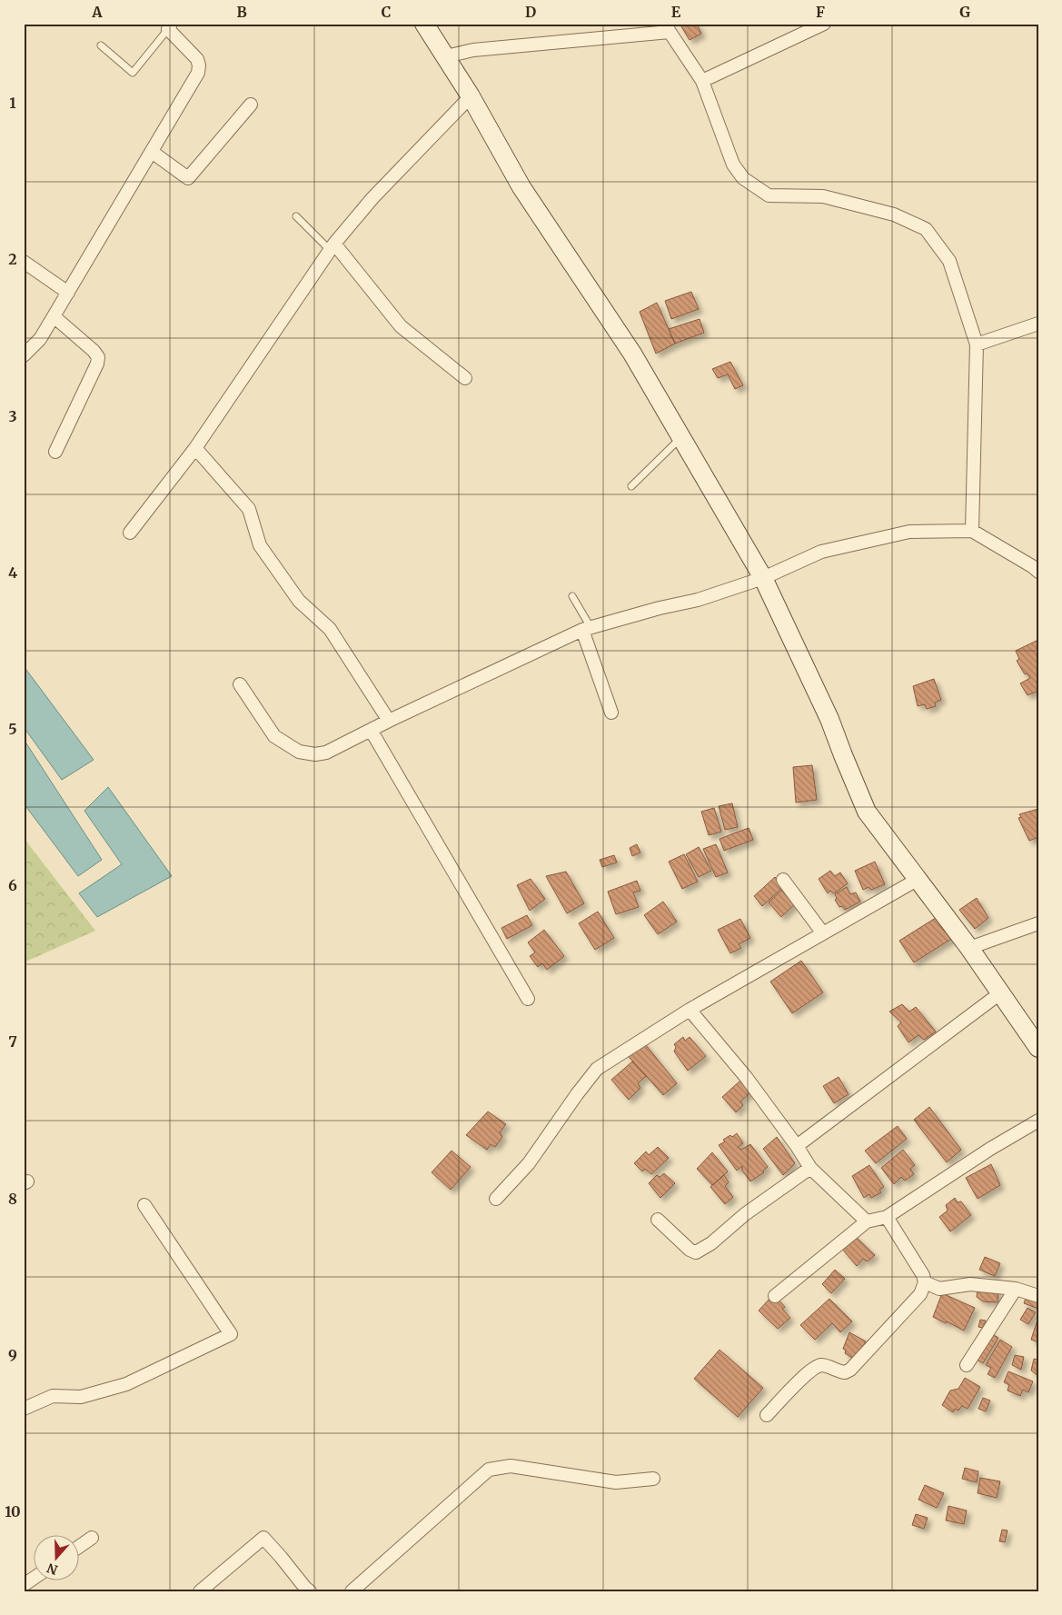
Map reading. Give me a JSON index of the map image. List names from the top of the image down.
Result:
{
  "north": "bottom",
  "grid": {
    "columns": [
      "A",
      "B",
      "C",
      "D",
      "E",
      "F",
      "G"
    ],
    "rows": [
      "1",
      "2",
      "3",
      "4",
      "5",
      "6",
      "7",
      "8",
      "9",
      "10"
    ]
  }
}
